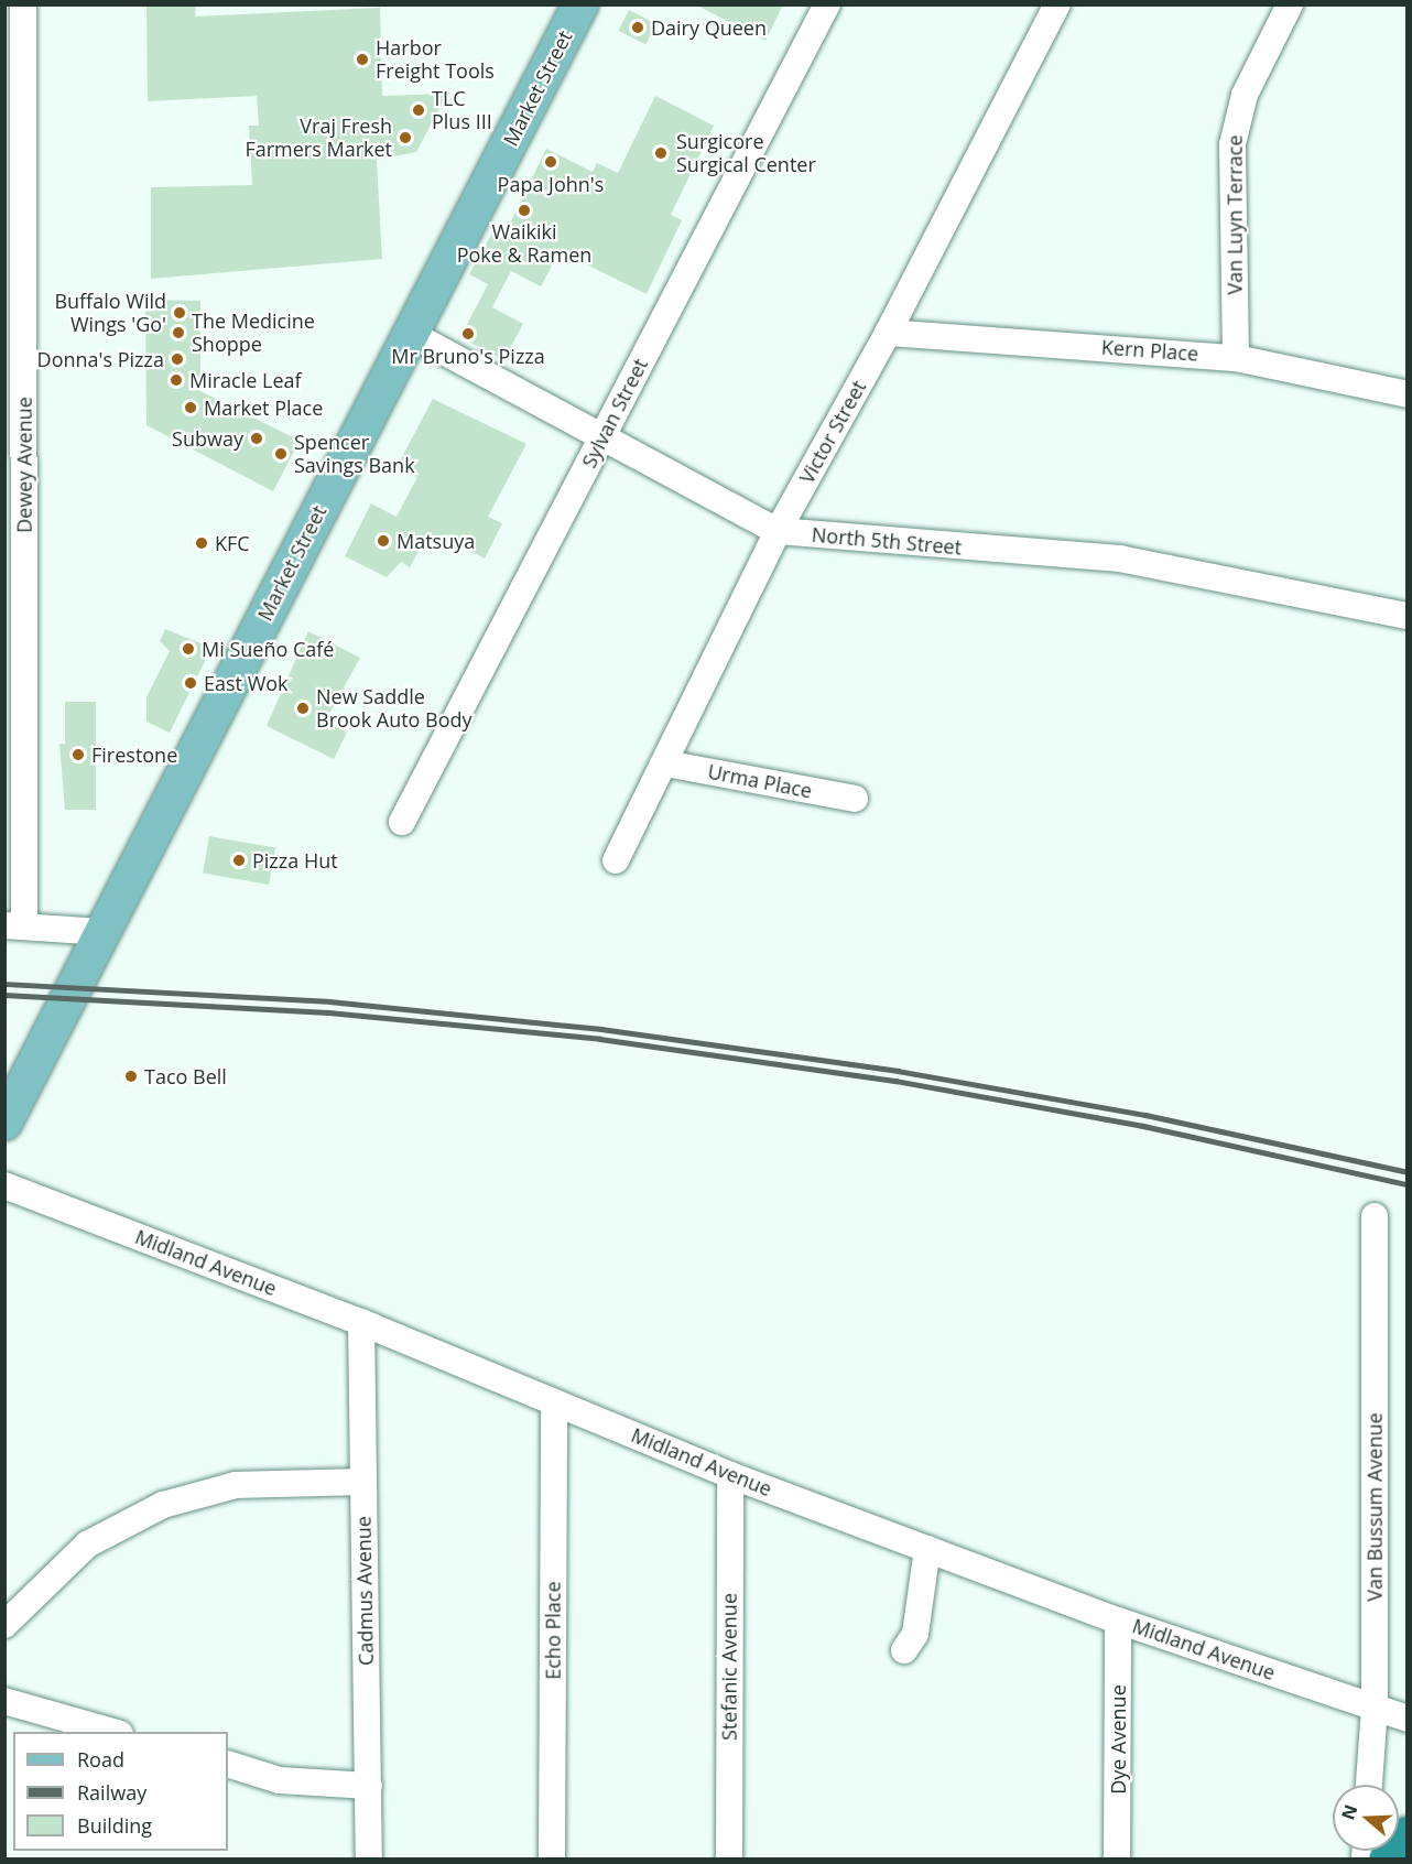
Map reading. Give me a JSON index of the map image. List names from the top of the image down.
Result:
{
  "streets": {
    "main road": ["Market Street"],
    "street": [
      "Van Luyn Terrace",
      "Kern Place",
      "Sylvan Street",
      "Victor Street",
      "Dewey Avenue",
      "North 5th Street",
      "Urma Place",
      "Midland Avenue",
      "Van Bussum Avenue",
      "Cadmus Avenue",
      "Echo Place",
      "Stefanic Avenue",
      "Dye Avenue"
    ]
  },
  "crossings": [
    ["Market Street", "North 5th Street"],
    ["Van Luyn Terrace", "Kern Place"],
    ["Kern Place", "Victor Street"],
    ["Sylvan Street", "North 5th Street"],
    ["Victor Street", "North 5th Street"],
    ["Victor Street", "Urma Place"],
    ["Midland Avenue", "Van Bussum Avenue"],
    ["Midland Avenue", "Cadmus Avenue"],
    ["Midland Avenue", "Echo Place"],
    ["Midland Avenue", "Stefanic Avenue"],
    ["Midland Avenue", "Dye Avenue"]
  ],
  "places": [
    "Dairy Queen",
    "Harbor Freight Tools",
    "TLC Plus III",
    "Vraj Fresh Farmers Market",
    "Surgicore Surgical Center",
    "Papa John's",
    "Waikiki Poke & Ramen",
    "Buffalo Wild Wings 'Go'",
    "The Medicine Shoppe",
    "Mr Bruno's Pizza",
    "Donna's Pizza",
    "Miracle Leaf",
    "Market Place",
    "Subway",
    "Spencer Savings Bank",
    "Matsuya",
    "KFC",
    "Mi Sueño Café",
    "East Wok",
    "New Saddle Brook Auto Body",
    "Firestone",
    "Pizza Hut",
    "Taco Bell"
  ],
  "legend": ["Road", "Railway", "Building"],
  "north": "left"
}
